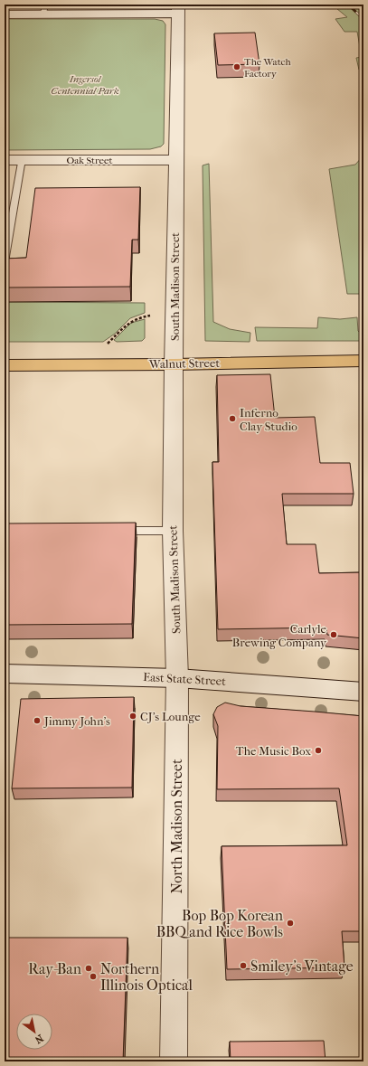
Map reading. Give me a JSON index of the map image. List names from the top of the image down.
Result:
{
  "streets": {
    "main road": ["Walnut Street"],
    "street": [
      "Oak Street",
      "South Madison Street",
      "East State Street",
      "North Madison Street"
    ]
  },
  "crossings": [
    ["Oak Street", "South Madison Street"],
    ["South Madison Street", "Walnut Street"],
    ["South Madison Street", "East State Street"],
    ["South Madison Street", "North Madison Street"],
    ["East State Street", "North Madison Street"]
  ],
  "parks": ["Ingersol Centennial Park"],
  "places": [
    "The Watch Factory",
    "Inferno Clay Studio",
    "Carlyle Brewing Company",
    "CJ's Lounge",
    "Jimmy John's",
    "The Music Box",
    "Bop Bop Korean BBQ and Rice Bowls",
    "Smiley's Vintage",
    "Ray-Ban",
    "Northern Illinois Optical"
  ],
  "north": "bottom right"
}
